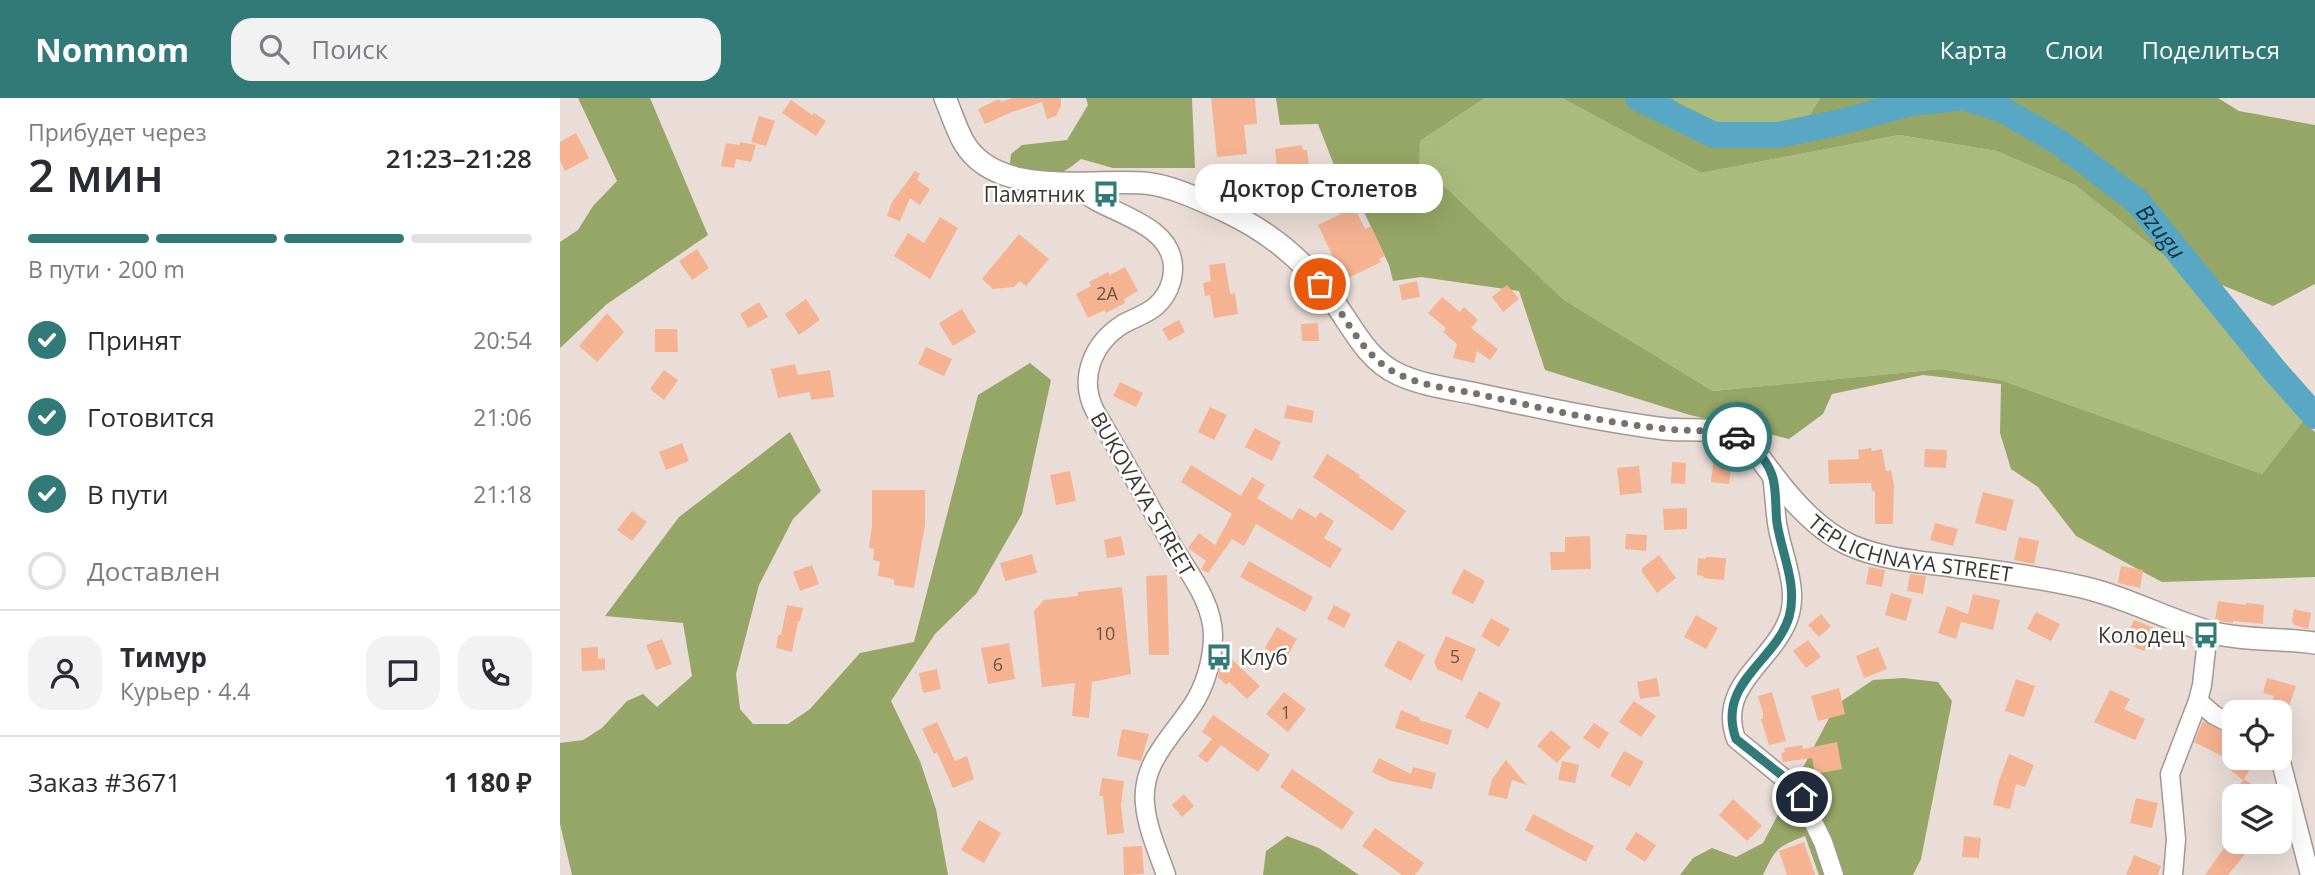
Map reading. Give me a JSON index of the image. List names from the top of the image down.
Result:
{
  "streets": {
    "street": ["BUKOVAYA STREET", "TEPLICHNAYA STREET"]
  },
  "crossings": [
    ["BUKOVAYA STREET", "TEPLICHNAYA STREET"]
  ],
  "water": ["Bzugu"],
  "places": {
    "bus stop": ["Памятник", "Колодец", "Клуб"],
    "other": ["Доктор Столетов"]
  },
  "house_numbers": [
    "2А",
    "10",
    "5",
    "6",
    "1"
  ],
  "page": {
    "header": "Nomnom",
    "search": "Поиск",
    "nav": ["Карта", "Слои", "Поделиться"],
    "heading": ["2 мин", "Прибудет через", "21:23–21:28"],
    "panel": [
      "Тимур",
      "Курьер · 4.4",
      "Заказ #3671",
      "1 180 ₽"
    ],
    "bubble": "Доктор Столетов",
    "bar": "В пути · 200 m",
    "list": [
      ["Принят", "20:54"],
      ["Готовится", "21:06"],
      ["В пути", "21:18"],
      "Доставлен"
    ]
  }
}
